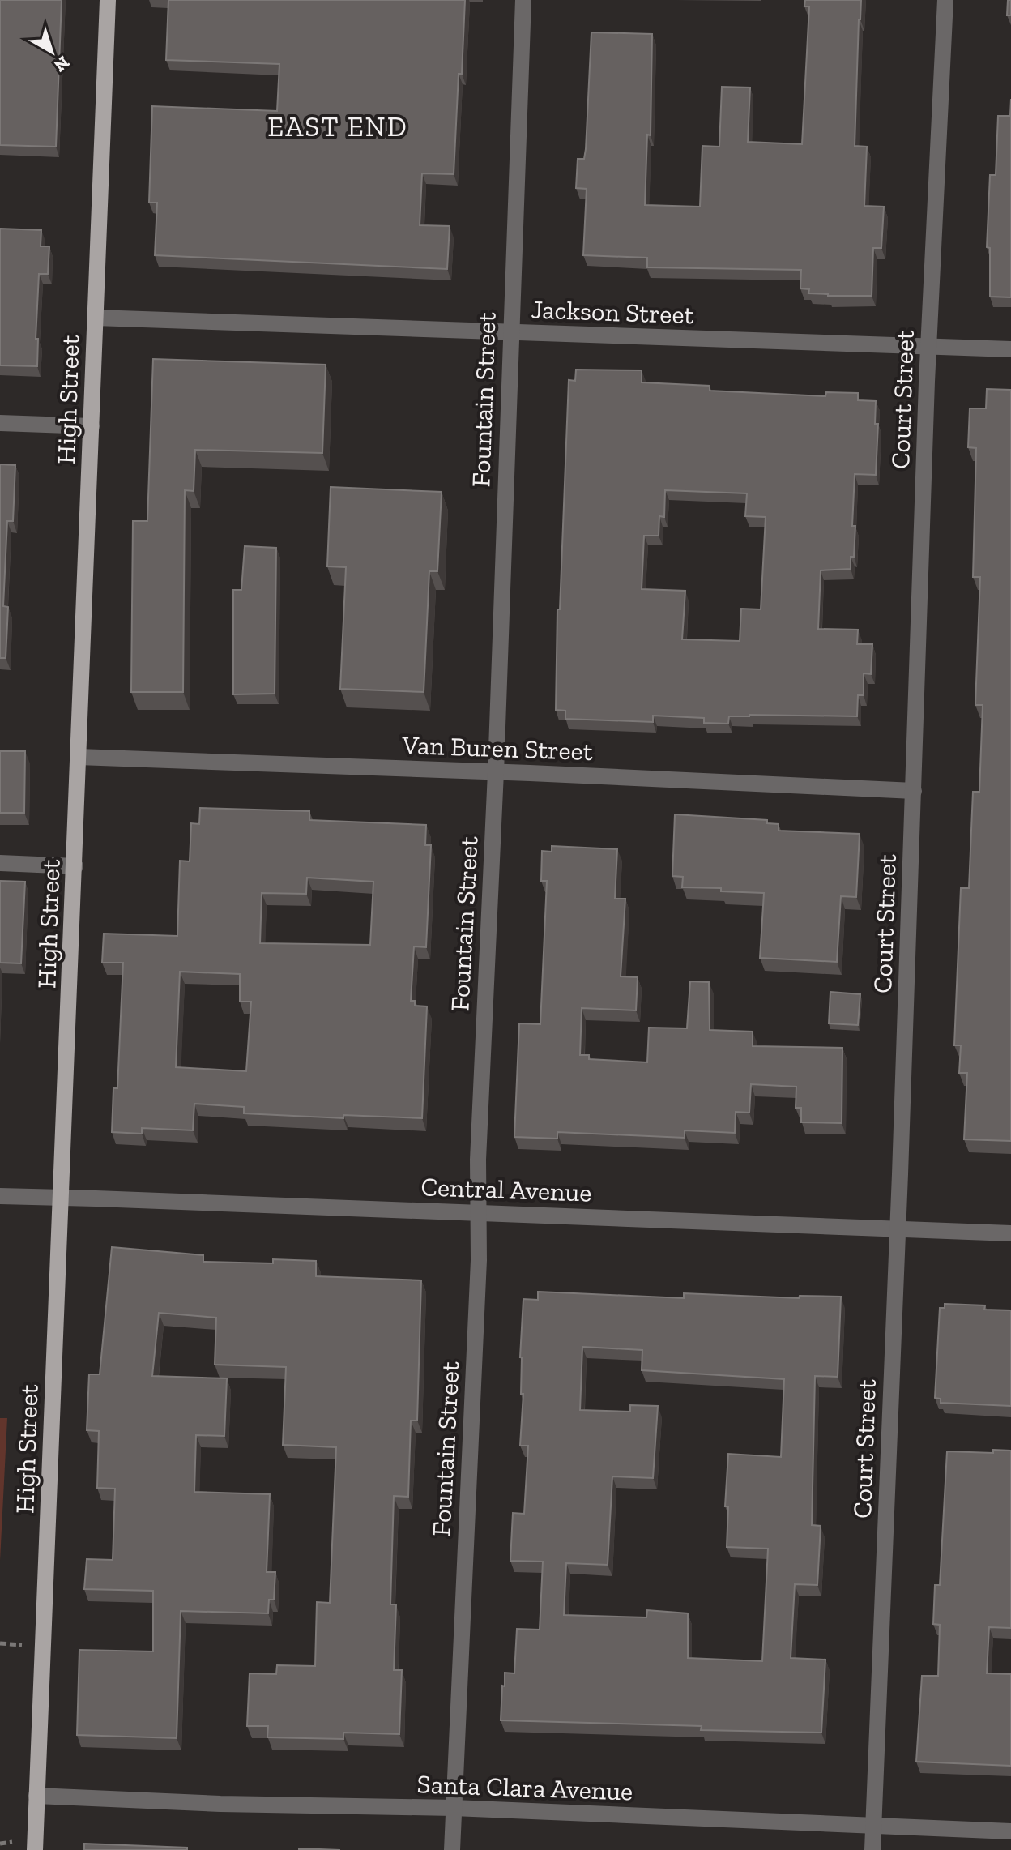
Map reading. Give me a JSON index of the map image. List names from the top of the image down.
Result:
{
  "streets": {
    "main road": ["High Street"],
    "street": [
      "Jackson Street",
      "Fountain Street",
      "Court Street",
      "Van Buren Street",
      "Central Avenue",
      "Santa Clara Avenue"
    ]
  },
  "crossings": [
    ["Jackson Street", "High Street"],
    ["Jackson Street", "Fountain Street"],
    ["Jackson Street", "Court Street"],
    ["High Street", "Van Buren Street"],
    ["High Street", "Central Avenue"],
    ["High Street", "Santa Clara Avenue"],
    ["Fountain Street", "Van Buren Street"],
    ["Fountain Street", "Central Avenue"],
    ["Fountain Street", "Santa Clara Avenue"],
    ["Court Street", "Van Buren Street"],
    ["Court Street", "Central Avenue"],
    ["Court Street", "Santa Clara Avenue"]
  ],
  "districts": ["EAST END"],
  "north": "bottom right"
}
